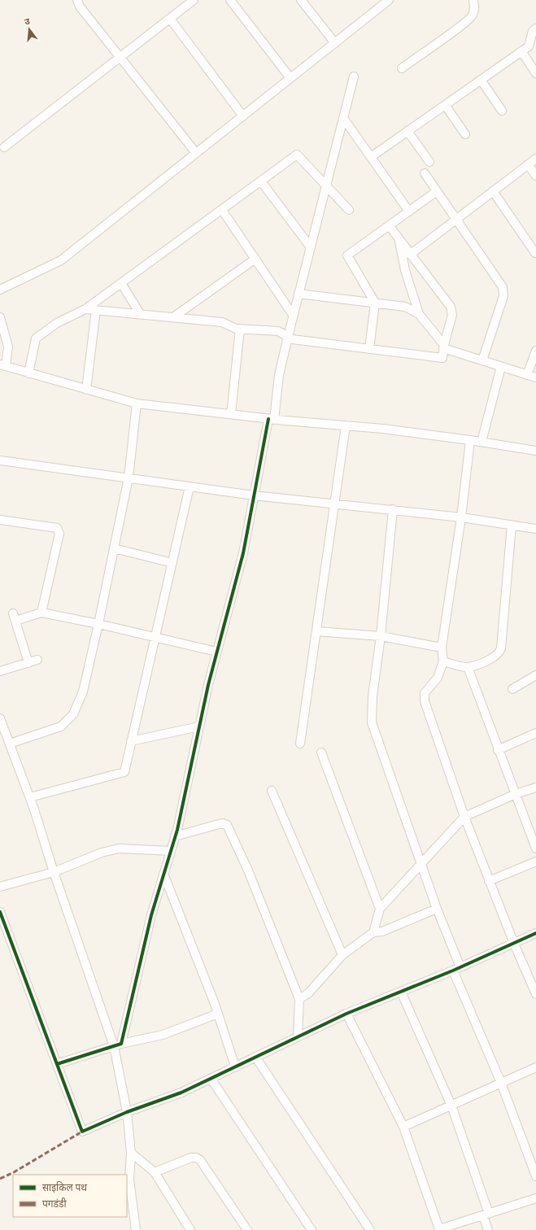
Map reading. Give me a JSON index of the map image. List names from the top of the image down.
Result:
{
  "legend": ["साइकिल पथ", "पगडंडी"],
  "north": "top"
}
